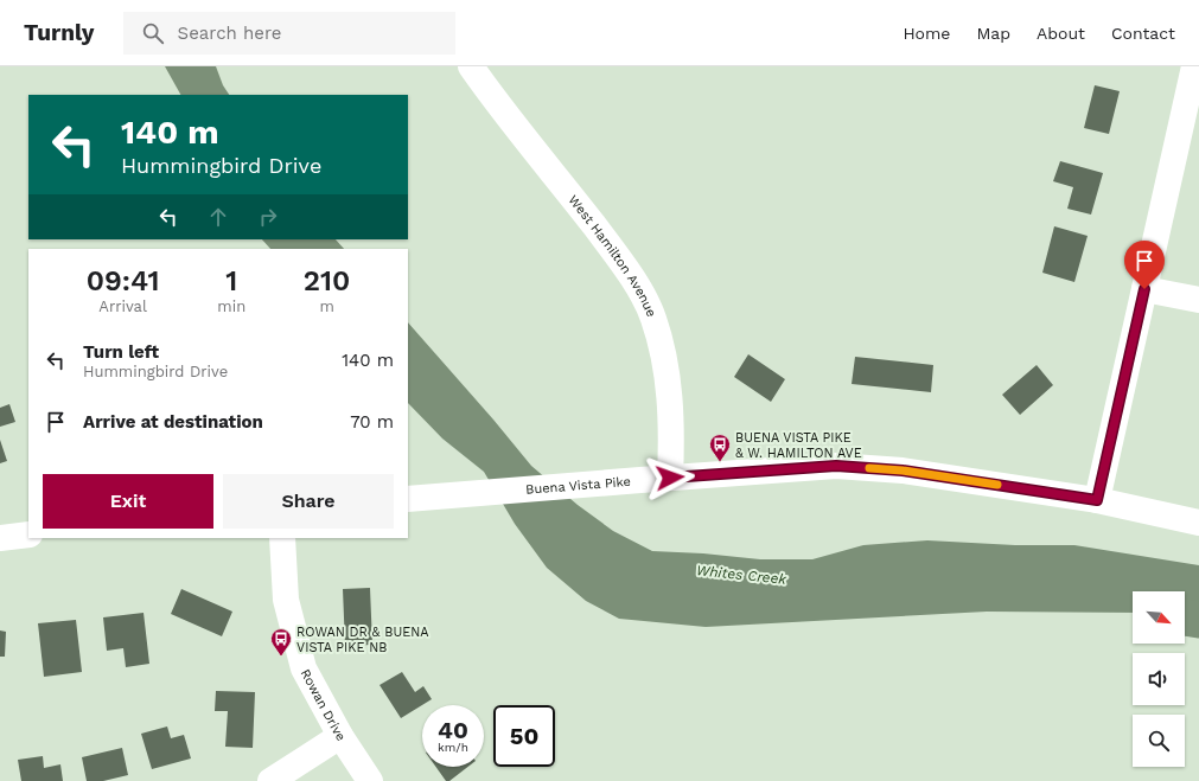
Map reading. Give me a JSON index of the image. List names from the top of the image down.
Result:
{
  "streets": {
    "street": ["West Hamilton Avenue", "Buena Vista Pike", "Rowan Drive"]
  },
  "crossings": [
    ["West Hamilton Avenue", "Buena Vista Pike"]
  ],
  "water": ["Whites Creek"],
  "places": {
    "bus stop": ["BUENA VISTA PIKE & W. HAMILTON AVE", "ROWAN DR & BUENA VISTA PIKE NB"]
  },
  "north": "bottom right",
  "page": {
    "header": "Turnly",
    "search": "Search here",
    "nav": [
      "Home",
      "Map",
      "About",
      "Contact"
    ],
    "turn": ["140 m", "Hummingbird Drive"],
    "eta": [
      "09:41",
      "Arrival",
      "1",
      "min",
      "210",
      "m"
    ],
    "list": [
      {
        "name": "Turn left",
        "note": "Hummingbird Drive",
        "value": "140 m"
      },
      {
        "name": "Arrive at destination",
        "value": "70 m"
      }
    ],
    "buttons": ["Exit", "Share"],
    "speed": "40 km/h",
    "limit": "50"
  }
}
